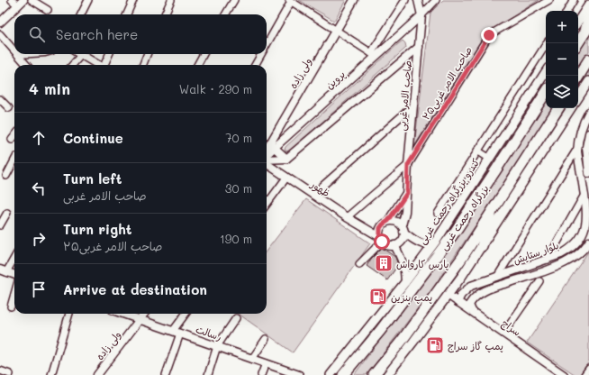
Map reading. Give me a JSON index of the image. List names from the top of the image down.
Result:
{
  "streets": {
    "main road": ["کندرو بزرگراه رحمت غربی", "بزرگراه رحمت غربی"],
    "street": [
      "ولی زاده",
      "پروین",
      "صاحب الامر غربی۲۵",
      "صاحب الامر غربی",
      "ظهور",
      "بلوار ستایش",
      "سراج",
      "رسالت"
    ]
  },
  "crossings": [
    ["ولی زاده", "رسالت"],
    ["پروین", "صاحب الامر غربی"],
    ["صاحب الامر غربی۲۵", "صاحب الامر غربی"],
    ["صاحب الامر غربی۲۵", "ظهور"],
    ["صاحب الامر غربی", "ظهور"],
    ["بلوار ستایش", "سراج"]
  ],
  "places": {
    "building": ["پارس کارواش"],
    "fuel station": ["پمپ بنزین", "پمپ گاز سراج"]
  },
  "page": {
    "map_buttons": ["+", "−"],
    "search": "Search here",
    "heading": ["4 min", "Walk · 290 m"],
    "list": [
      ["Continue", "70 m"],
      ["Turn left", "صاحب الامر غربی", "30 m"],
      ["Turn right", "صاحب الامر غربی۲۵", "190 m"],
      "Arrive at destination"
    ]
  }
}
